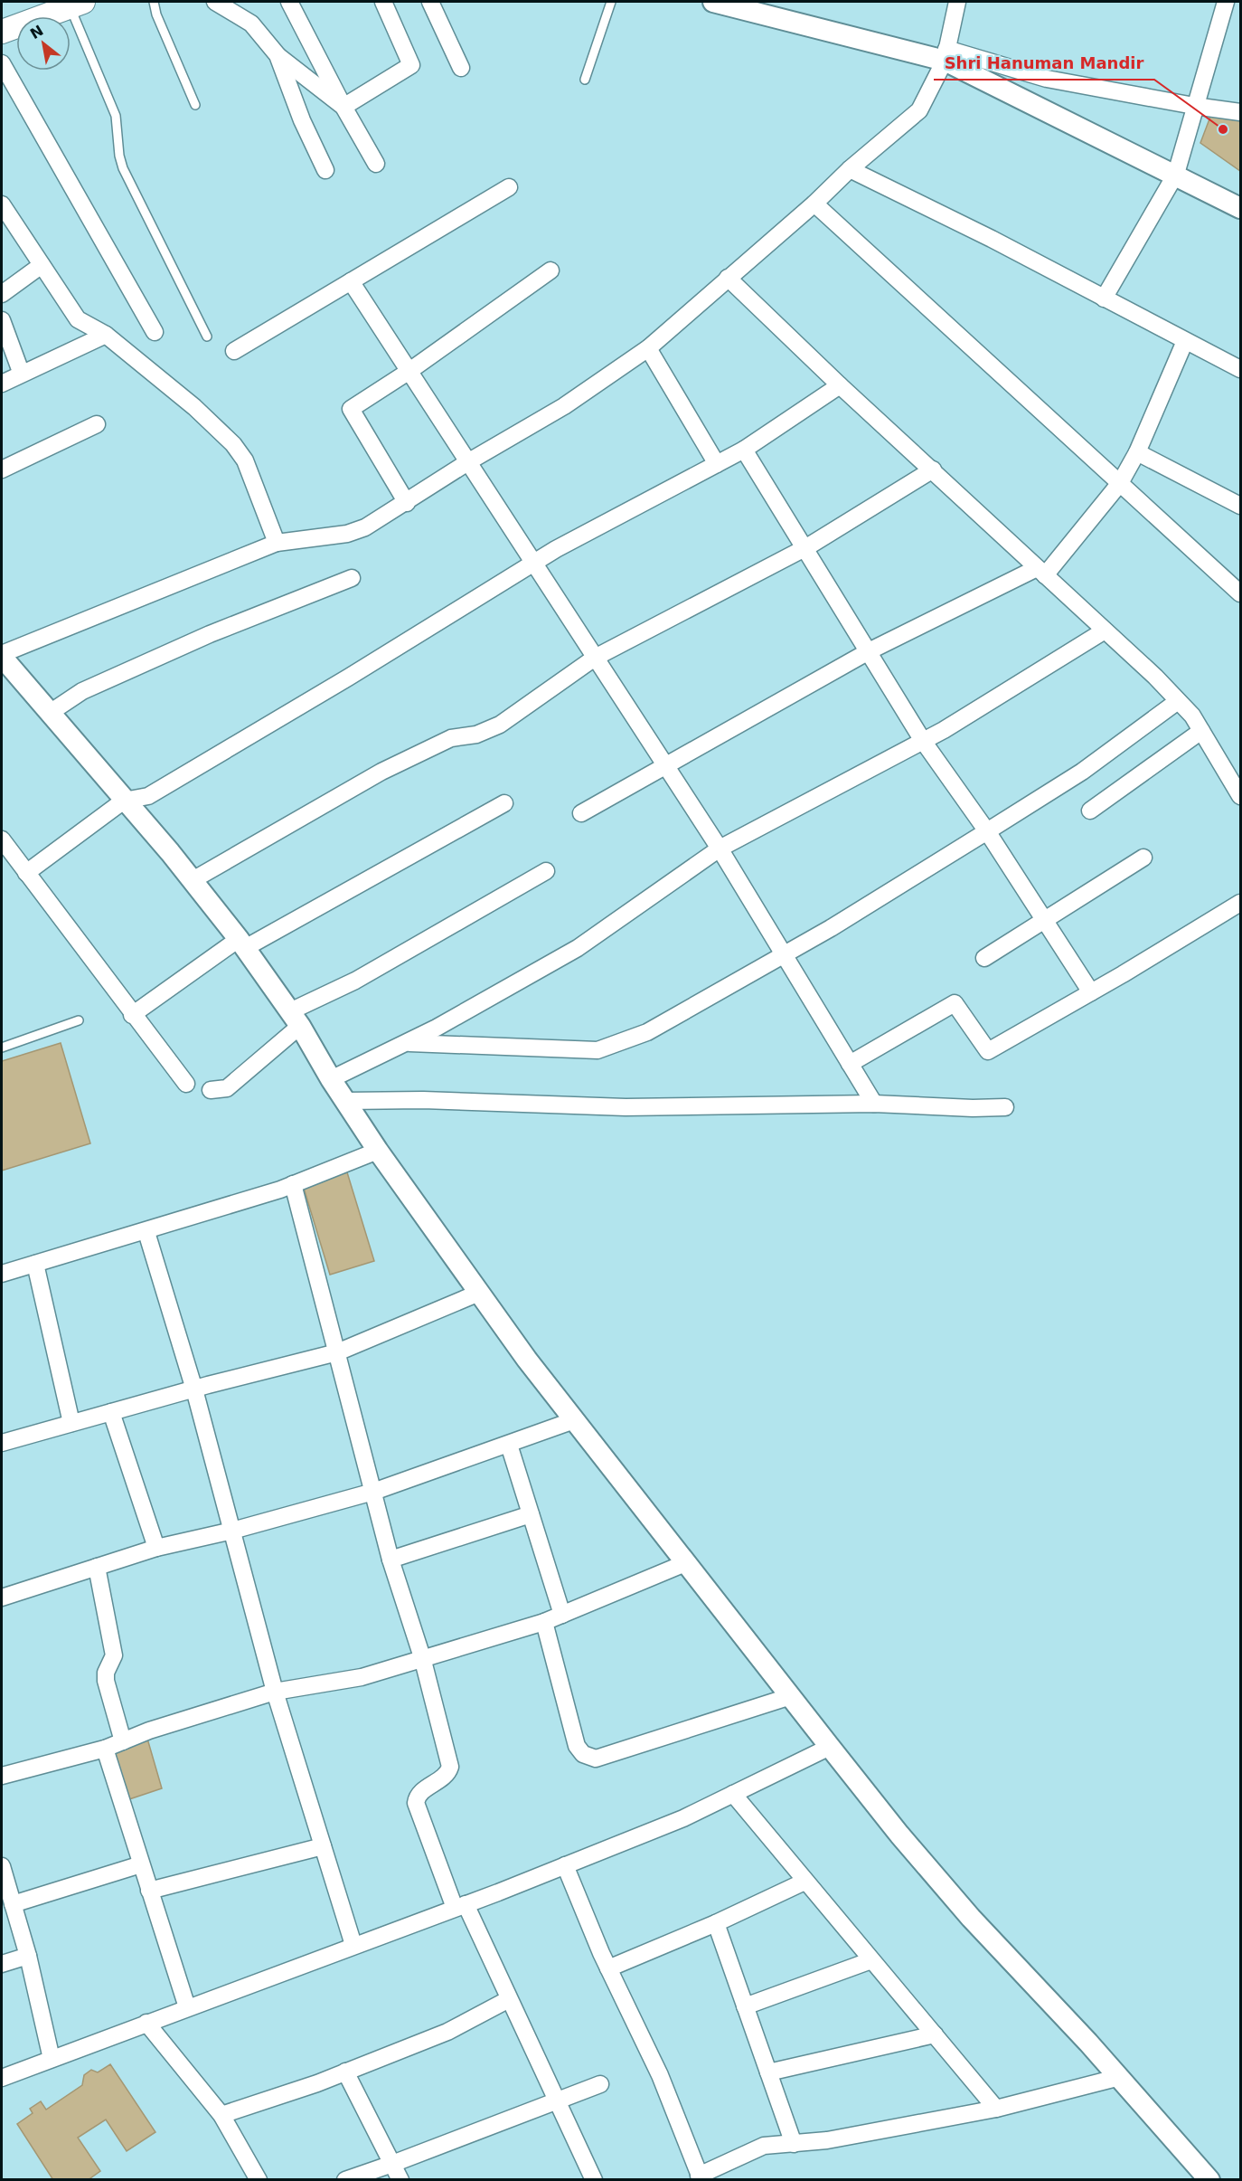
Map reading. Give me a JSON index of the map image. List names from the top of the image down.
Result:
{
  "places": ["Shri Hanuman Mandir"],
  "north": "top left"
}
